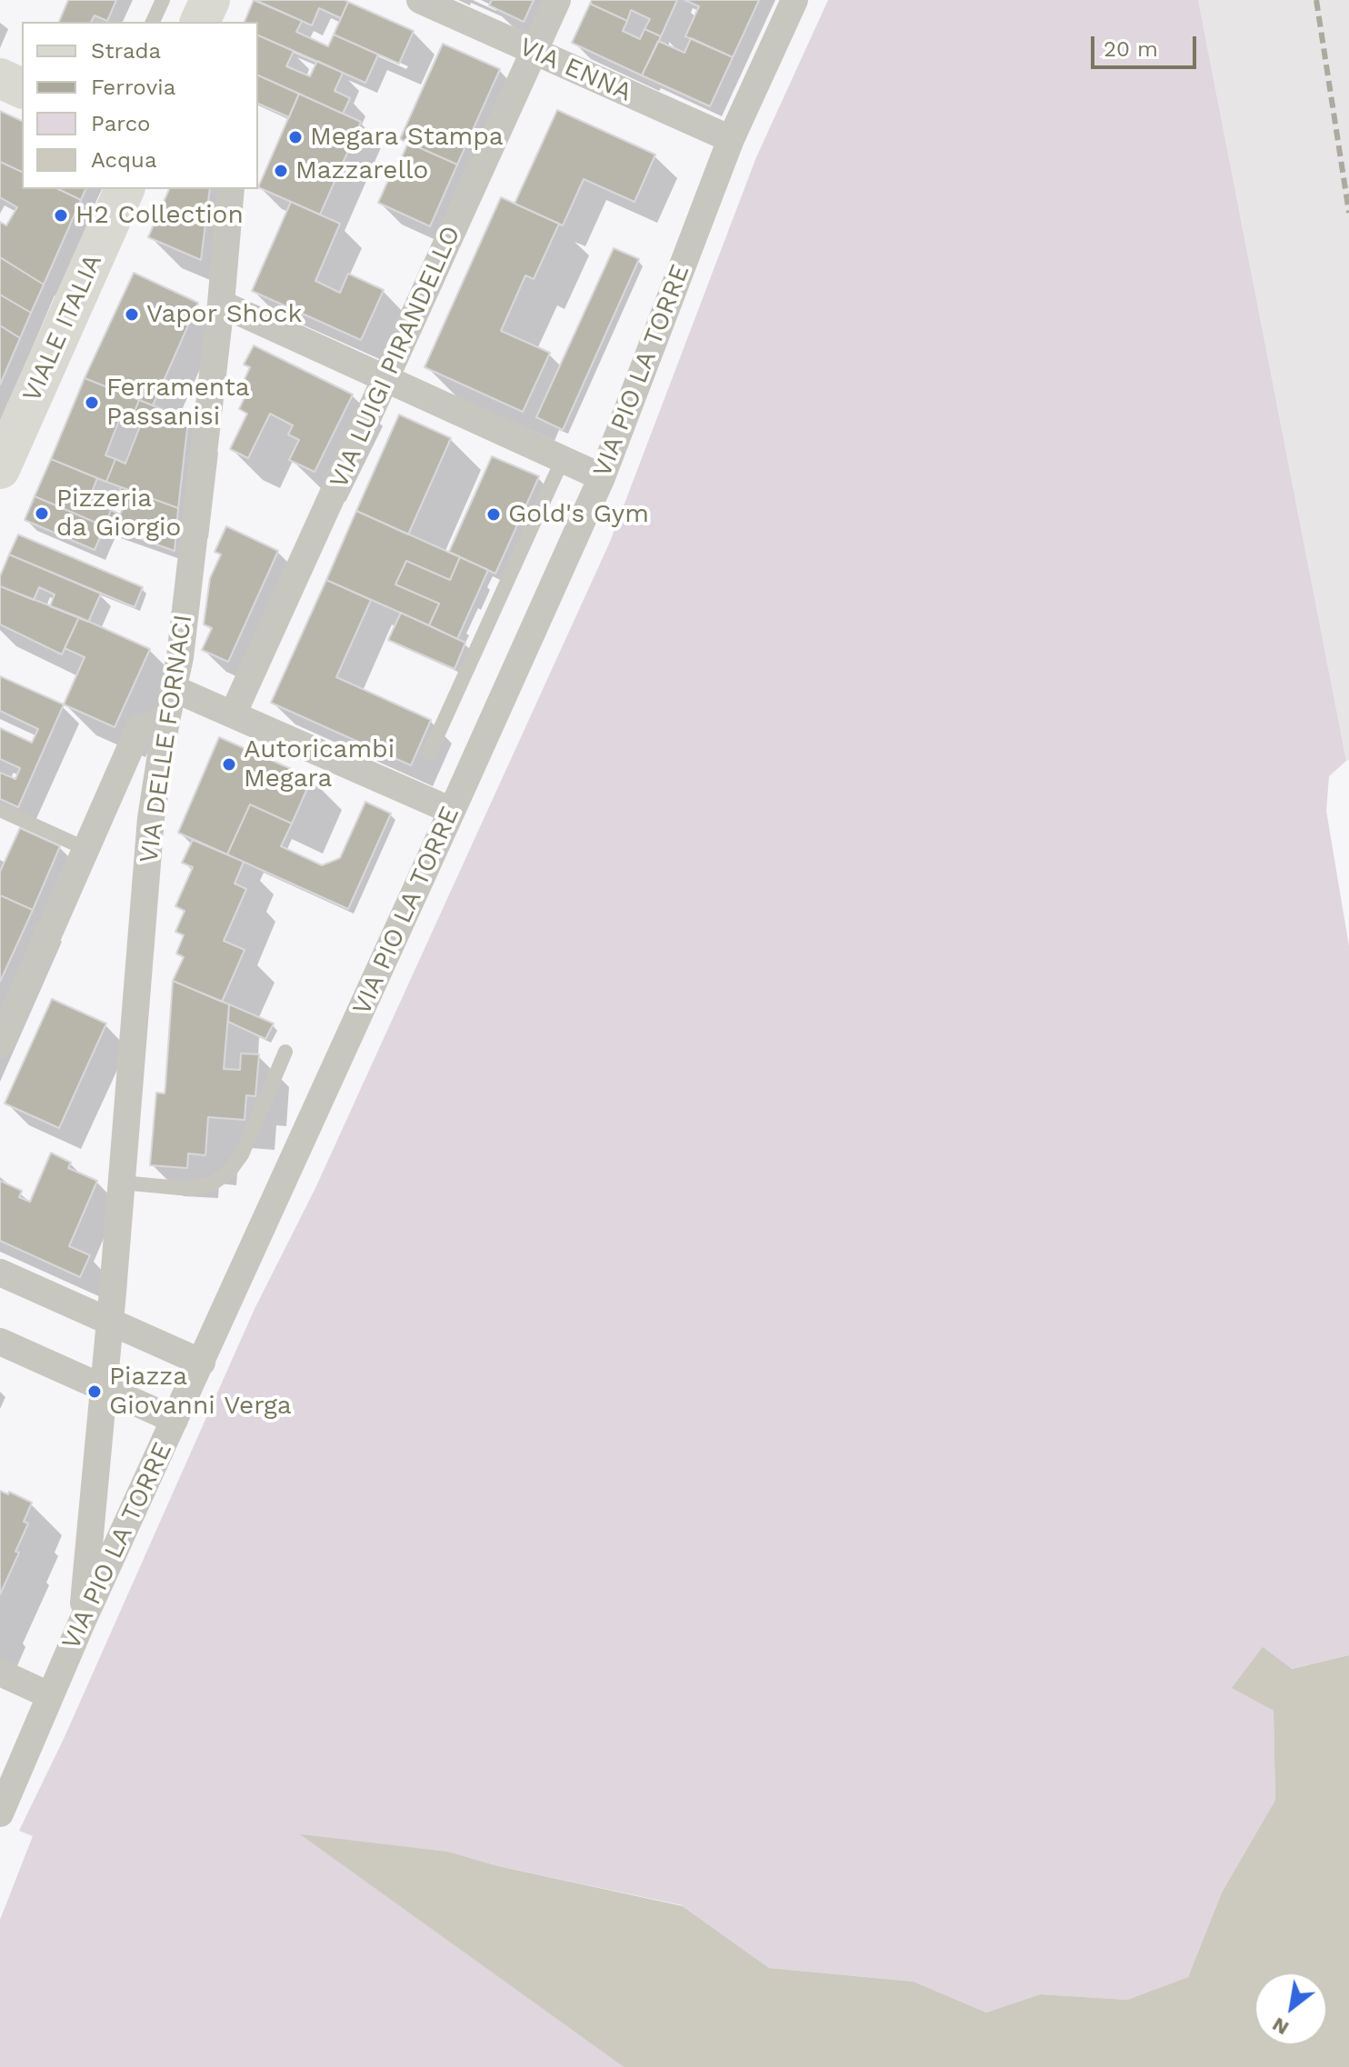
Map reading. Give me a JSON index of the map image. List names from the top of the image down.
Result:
{
  "streets": {
    "main road": ["VIALE ITALIA"],
    "street": [
      "VIA ENNA",
      "VIA LUIGI PIRANDELLO",
      "VIA PIO LA TORRE",
      "VIA DELLE FORNACI"
    ]
  },
  "crossings": [
    ["VIA ENNA", "VIA LUIGI PIRANDELLO"],
    ["VIA ENNA", "VIA PIO LA TORRE"],
    ["VIA PIO LA TORRE", "VIA DELLE FORNACI"]
  ],
  "places": [
    "Megara Stampa",
    "Mazzarello",
    "H2 Collection",
    "Vapor Shock",
    "Ferramenta Passanisi",
    "Pizzeria da Giorgio",
    "Gold's Gym",
    "Autoricambi Megara",
    "Piazza Giovanni Verga"
  ],
  "legend": [
    "Strada",
    "Ferrovia",
    "Parco",
    "Acqua"
  ],
  "scale_bar": "20 m",
  "north": "bottom left"
}
